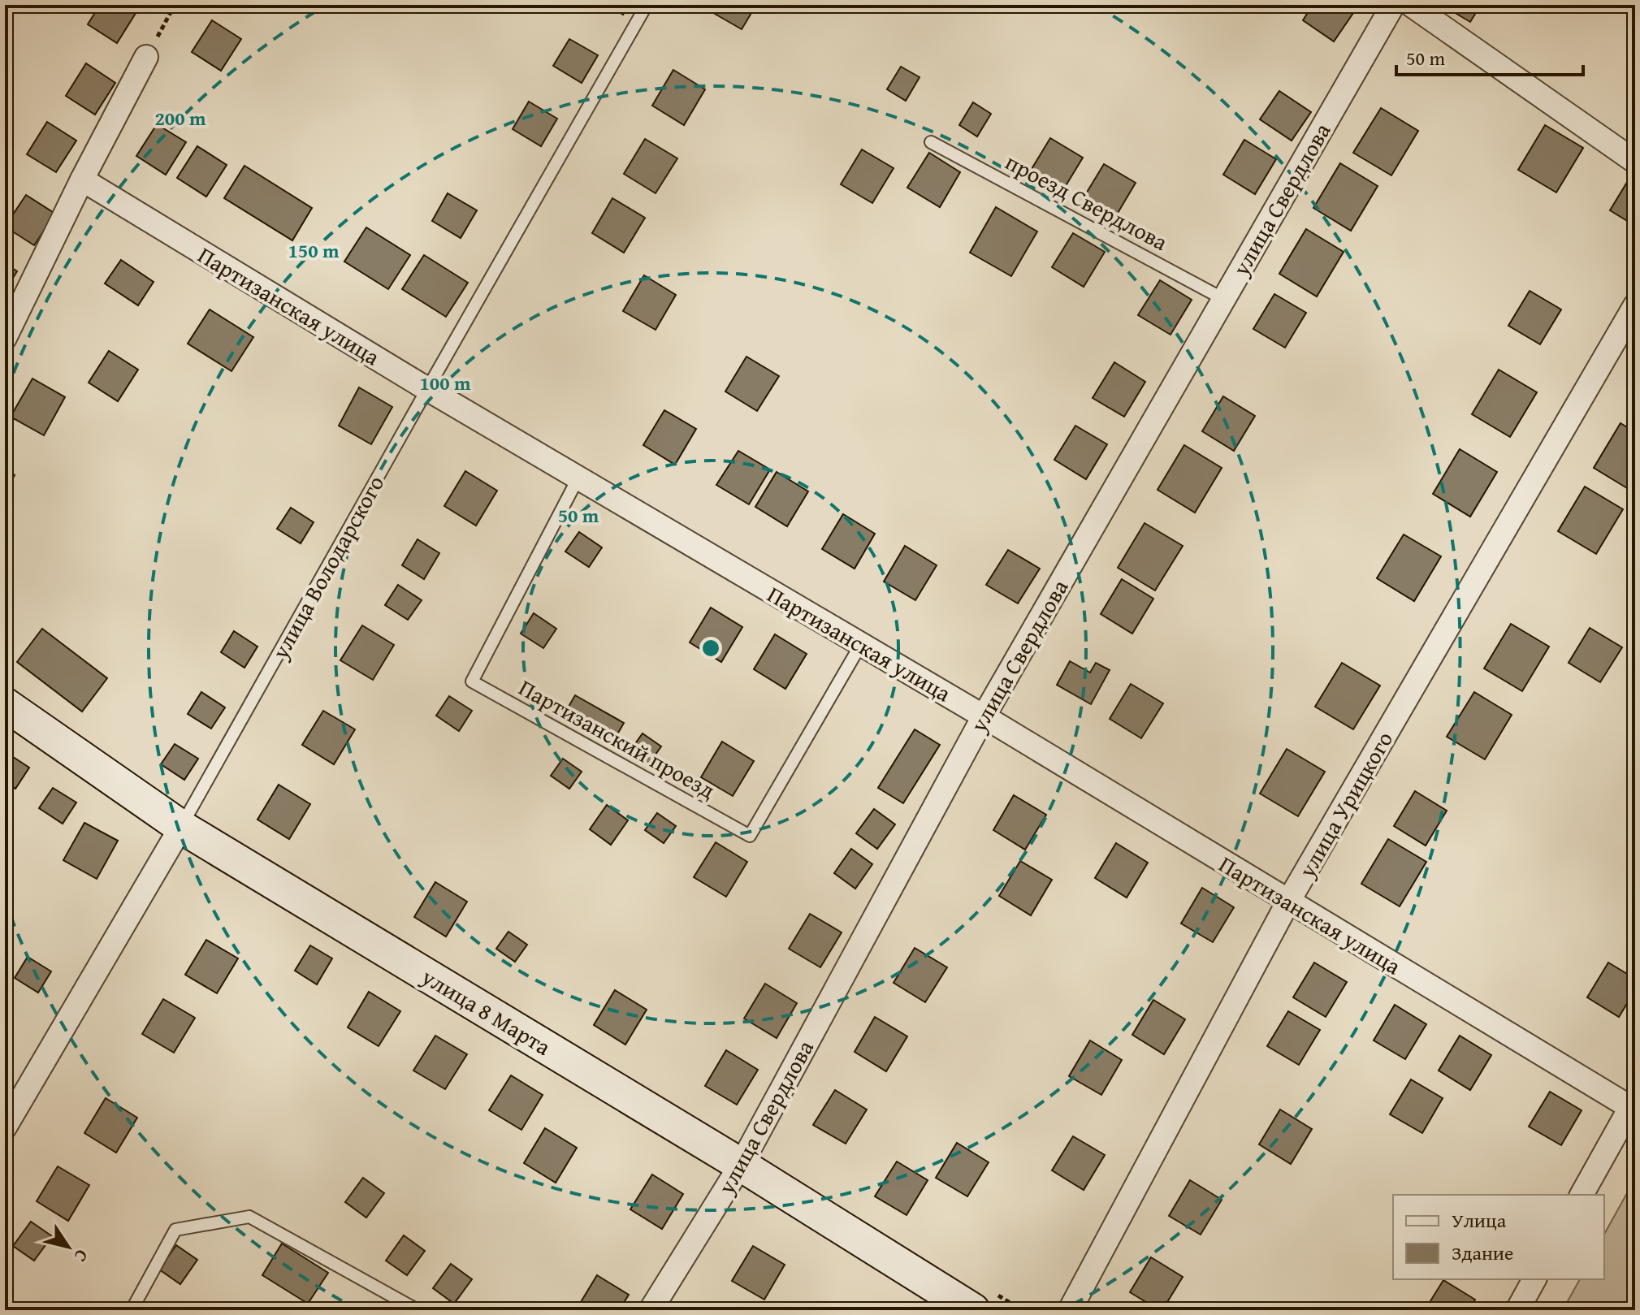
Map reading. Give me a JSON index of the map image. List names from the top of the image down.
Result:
{
  "streets": {
    "main road": ["улица 8 Марта"],
    "street": [
      "улица Свердлова",
      "Партизанская улица",
      "улица Володарского",
      "улица Урицкого"
    ],
    "lane": ["проезд Свердлова", "Партизанский проезд"]
  },
  "crossings": [
    ["улица Свердлова", "проезд Свердлова"],
    ["улица Свердлова", "Партизанская улица"],
    ["улица Свердлова", "улица 8 Марта"],
    ["Партизанская улица", "улица Володарского"],
    ["Партизанская улица", "Партизанский проезд"],
    ["Партизанская улица", "улица Урицкого"],
    ["улица Володарского", "улица 8 Марта"]
  ],
  "legend": ["Улица", "Здание"],
  "scale_bar": "50 m",
  "north": "bottom right",
  "rings": [
    "200 m",
    "150 m",
    "100 m",
    "50 m"
  ]
}
